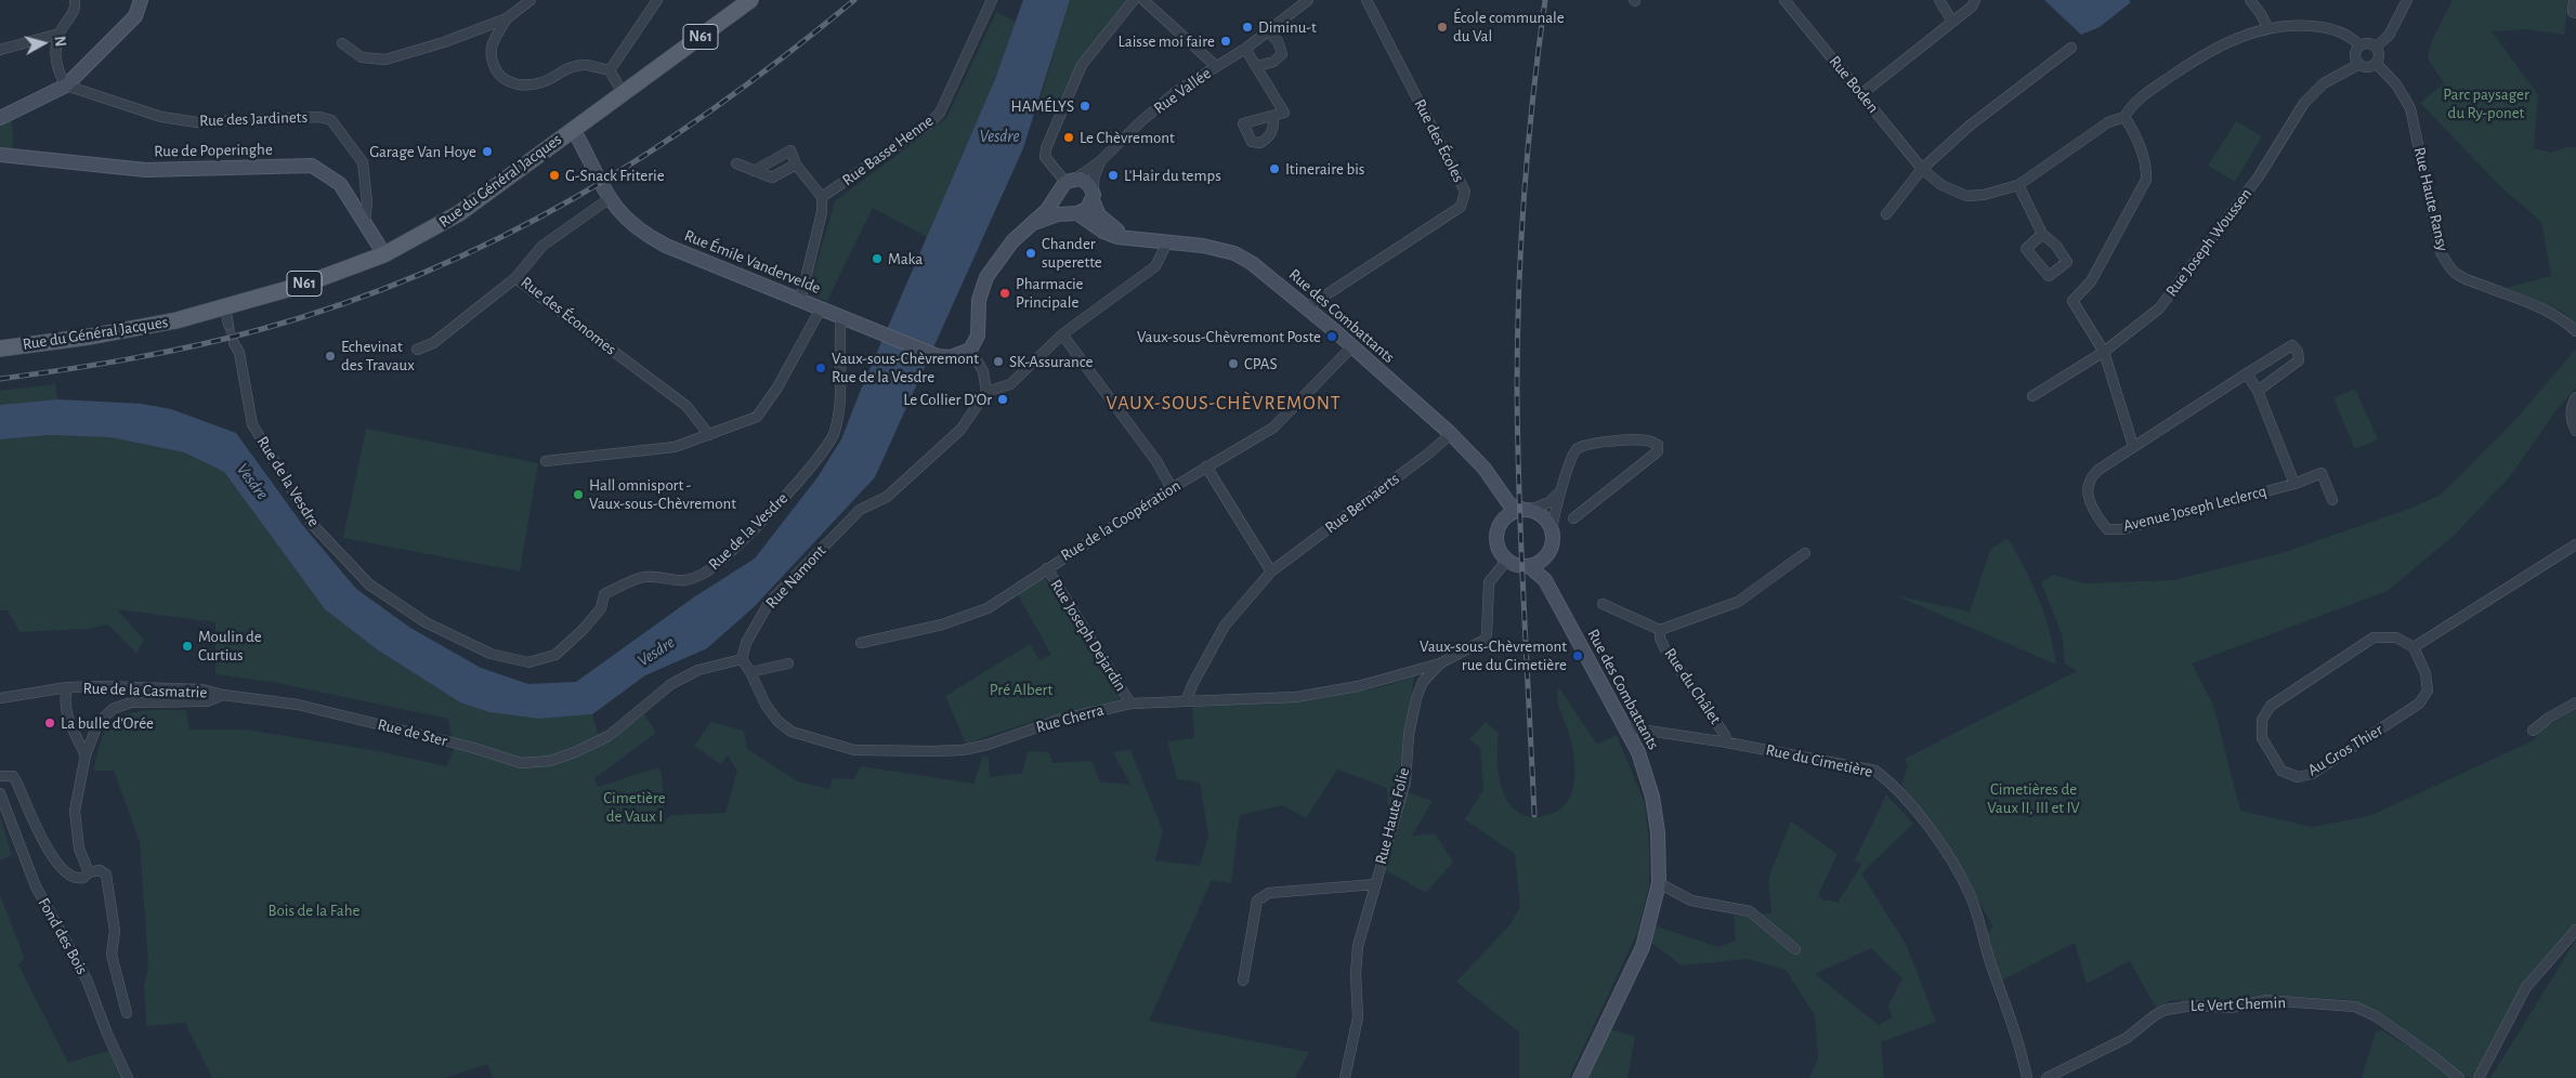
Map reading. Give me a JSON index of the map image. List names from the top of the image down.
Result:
{
  "streets": {
    "main road": [
      "N61",
      "Rue de Poperinghe",
      "Rue du Général Jacques",
      "Rue Émile Vandervelde",
      "Rue des Combattants"
    ],
    "street": [
      "Rue Boden",
      "Rue Vallée",
      "Rue des Jardinets",
      "Rue des Écoles",
      "Rue Basse Henne",
      "Rue Haute Ransy",
      "Rue Joseph Woussen",
      "Rue des Économes",
      "Rue de la Vesdre",
      "Rue Bernaerts",
      "Avenue Joseph Leclercq",
      "Rue de la Coopération",
      "Rue Namont",
      "Rue Joseph Dejardin",
      "Rue du Châlet",
      "Rue de la Casmatrie",
      "Rue Cherra",
      "Rue de Ster",
      "Au Gros Thier",
      "Rue du Cimetière",
      "Rue Haute Folie",
      "Fond des Bois",
      "Le Vert Chemin"
    ]
  },
  "crossings": [
    ["Rue Vallée", "Rue des Combattants"],
    ["Rue des Jardinets", "Rue de Poperinghe"],
    ["Rue des Écoles", "Rue des Combattants"],
    ["Rue de Poperinghe", "Rue du Général Jacques"],
    ["Rue du Général Jacques", "Rue Émile Vandervelde"],
    ["Rue Haute Ransy", "Rue Joseph Woussen"],
    ["Rue Émile Vandervelde", "Rue des Économes"],
    ["Rue Émile Vandervelde", "Rue de la Vesdre"],
    ["Rue des Combattants", "Rue Bernaerts"],
    ["Rue des Combattants", "Rue de la Coopération"],
    ["Rue des Combattants", "Rue du Cimetière"],
    ["Rue des Combattants", "Rue Haute Folie"],
    ["Rue Bernaerts", "Rue Cherra"],
    ["Rue de la Coopération", "Rue Joseph Dejardin"],
    ["Rue Namont", "Rue Cherra"],
    ["Rue Namont", "Rue de Ster"],
    ["Rue Joseph Dejardin", "Rue Cherra"],
    ["Rue du Châlet", "Rue du Cimetière"],
    ["Rue de la Casmatrie", "Rue de Ster"],
    ["Rue Cherra", "Rue de Ster"],
    ["Rue Cherra", "Rue Haute Folie"]
  ],
  "districts": ["VAUX-SOUS-CHÈVREMONT"],
  "water": ["Vesdre"],
  "parks": [
    "Parc paysager du Ry-ponet",
    "Pré Albert",
    "Cimetières de Vaux II, III et IV",
    "Cimetière de Vaux I",
    "Bois de la Fahe"
  ],
  "places": [
    "Diminu-t",
    "École communale du Val",
    "Laisse moi faire",
    "HAMÉLYS",
    "Le Chèvremont",
    "Garage Van Hoye",
    "Itineraire bis",
    "G-Snack Friterie",
    "L'Hair du temps",
    "Chander superette",
    "Maka",
    "Pharmacie Principale",
    "Vaux-sous-Chèvremont Poste",
    "Echevinat des Travaux",
    "SK-Assurance",
    "CPAS",
    "Vaux-sous-Chèvremont Rue de la Vesdre",
    "Le Collier D'Or",
    "Hall omnisport - Vaux-sous-Chèvremont",
    "Moulin de Curtius",
    "Vaux-sous-Chèvremont rue du Cimetière",
    "La bulle d'Orée"
  ],
  "north": "right"
}
